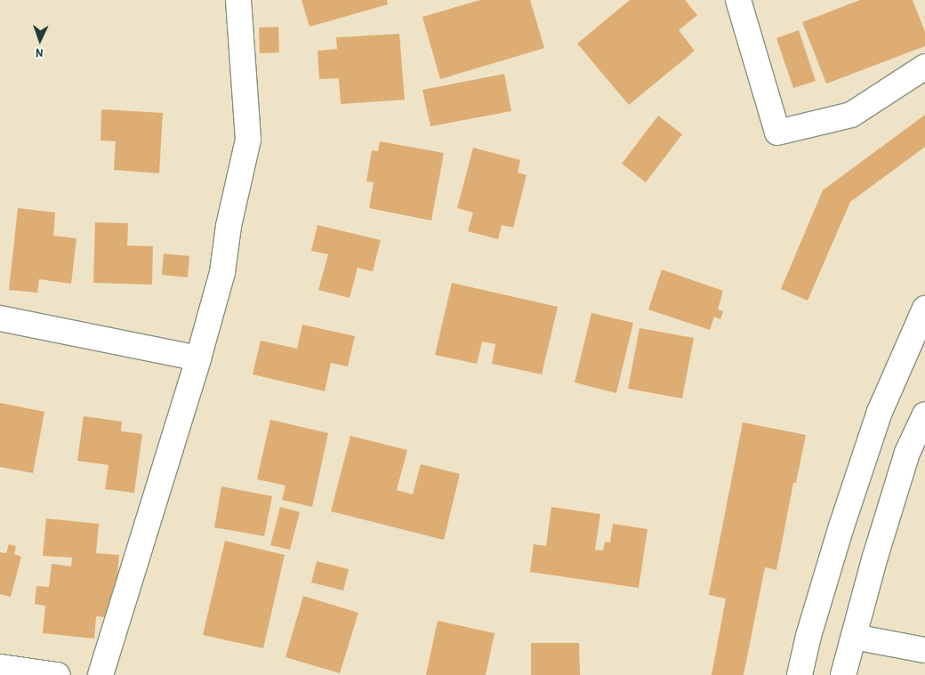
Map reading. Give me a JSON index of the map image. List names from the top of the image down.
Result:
{
  "north": "bottom"
}
